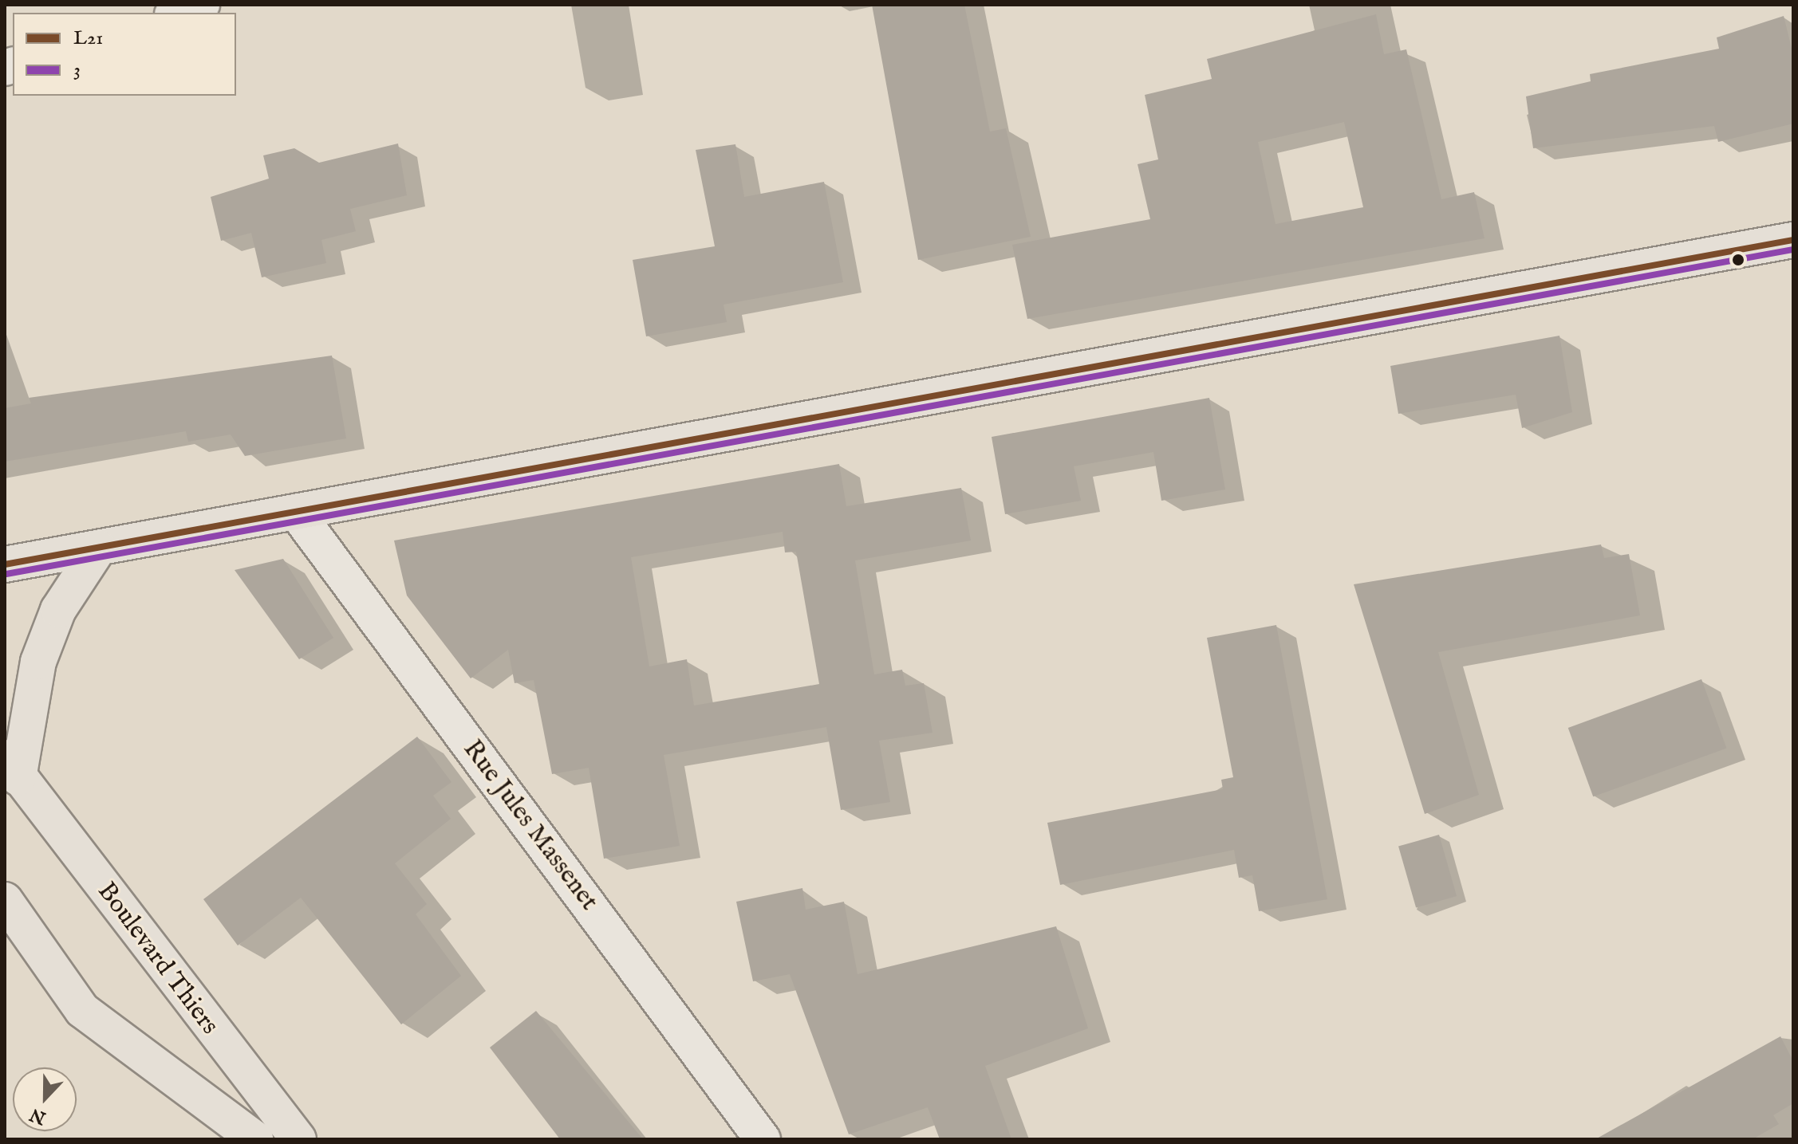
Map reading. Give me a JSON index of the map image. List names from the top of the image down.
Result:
{
  "streets": {
    "main road": ["Boulevard Thiers"],
    "street": ["Rue Jules Massenet"]
  },
  "lines": ["transit line L21", "transit line 3"],
  "legend": ["L21", "3"],
  "north": "bottom"
}
